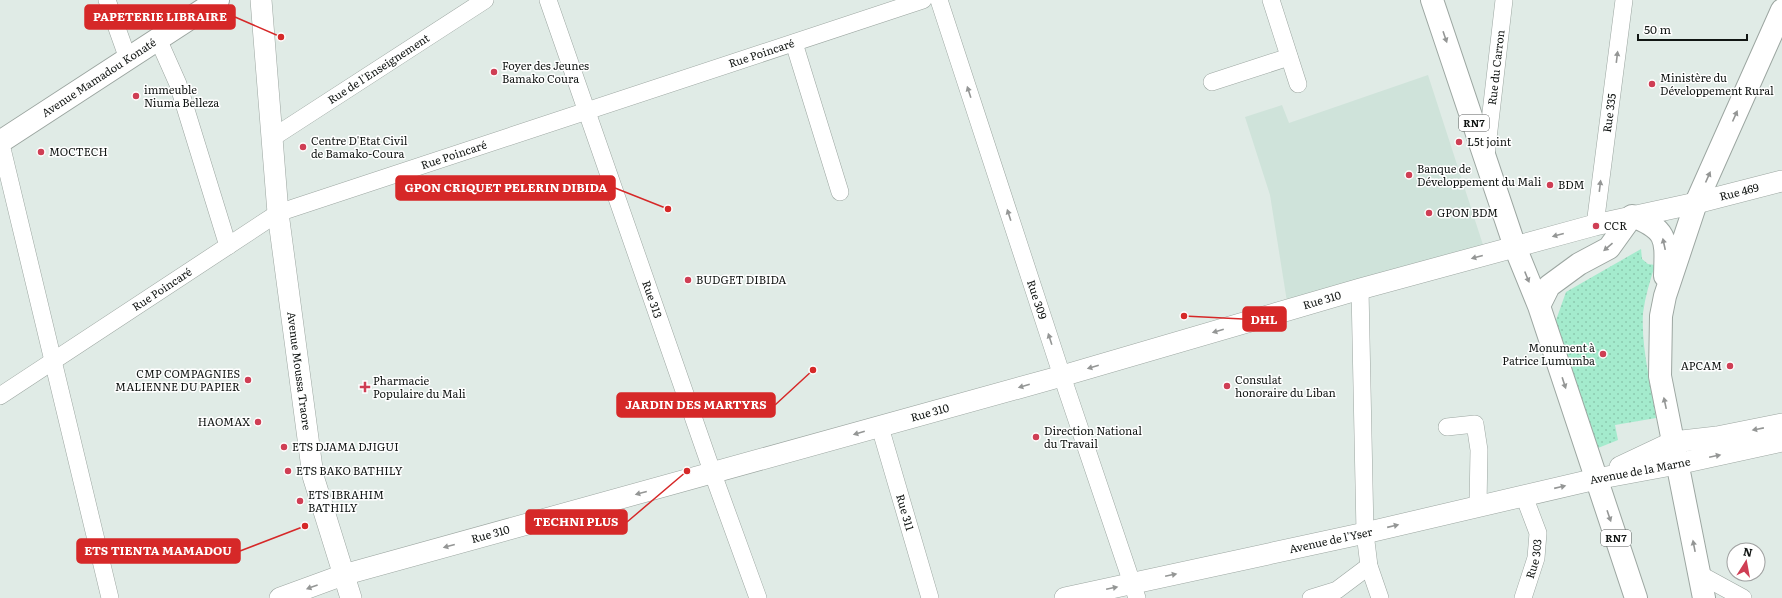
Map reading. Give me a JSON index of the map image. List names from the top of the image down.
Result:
{
  "streets": {
    "main road": ["Avenue Mamadou Konaté", "RN7"],
    "street": [
      "Rue Poincaré",
      "Rue du Carron",
      "Rue de l'Enseignement",
      "Rue 335",
      "Rue 469",
      "Rue 313",
      "Rue 309",
      "Rue 310",
      "Avenue Moussa Traore",
      "Avenue de la Marne",
      "Rue 311",
      "Avenue de l'Yser",
      "Rue 303"
    ]
  },
  "crossings": [
    ["Rue Poincaré", "Rue 313"],
    ["Rue Poincaré", "Avenue Moussa Traore"],
    ["Rue du Carron", "RN7"],
    ["Rue de l'Enseignement", "Avenue Moussa Traore"],
    ["Rue 335", "Rue 469"],
    ["Rue 335", "Rue 310"],
    ["RN7", "Rue 310"],
    ["RN7", "Avenue de la Marne"],
    ["RN7", "Avenue de l'Yser"],
    ["Rue 469", "Rue 310"],
    ["Rue 313", "Rue 310"],
    ["Rue 309", "Rue 310"],
    ["Rue 309", "Avenue de l'Yser"],
    ["Rue 310", "Avenue Moussa Traore"],
    ["Rue 310", "Rue 311"],
    ["Avenue de la Marne", "Avenue de l'Yser"],
    ["Avenue de l'Yser", "Rue 303"]
  ],
  "one_way": [
    "Rue 335",
    "Rue 309",
    "Rue 310",
    "Avenue de l'Yser"
  ],
  "places": {
    "other": [
      "PAPETERIE LIBRAIRE",
      "Foyer des Jeunes Bamako Coura",
      "Ministère du Développement Rural",
      "immeuble Niuma Belleza",
      "L5t joint",
      "Centre D'Etat Civil de Bamako-Coura",
      "MOCTECH",
      "Banque de Développement du Mali",
      "BDM",
      "GPON CRIQUET PELERIN DIBIDA",
      "GPON BDM",
      "CCR",
      "BUDGET DIBIDA",
      "DHL",
      "Monument à Patrice Lumumba",
      "APCAM",
      "JARDIN DES MARTYRS",
      "CMP COMPAGNIES MALIENNE DU PAPIER",
      "Consulat honoraire du Liban",
      "HAOMAX",
      "Direction National du Travail",
      "ETS DJAMA DJIGUI",
      "ETS BAKO BATHILY",
      "TECHNI PLUS",
      "ETS IBRAHIM BATHILY",
      "ETS TIENTA MAMADOU"
    ],
    "health": ["Pharmacie Populaire du Mali"]
  },
  "scale_bar": "50 m",
  "north": "top"
}
